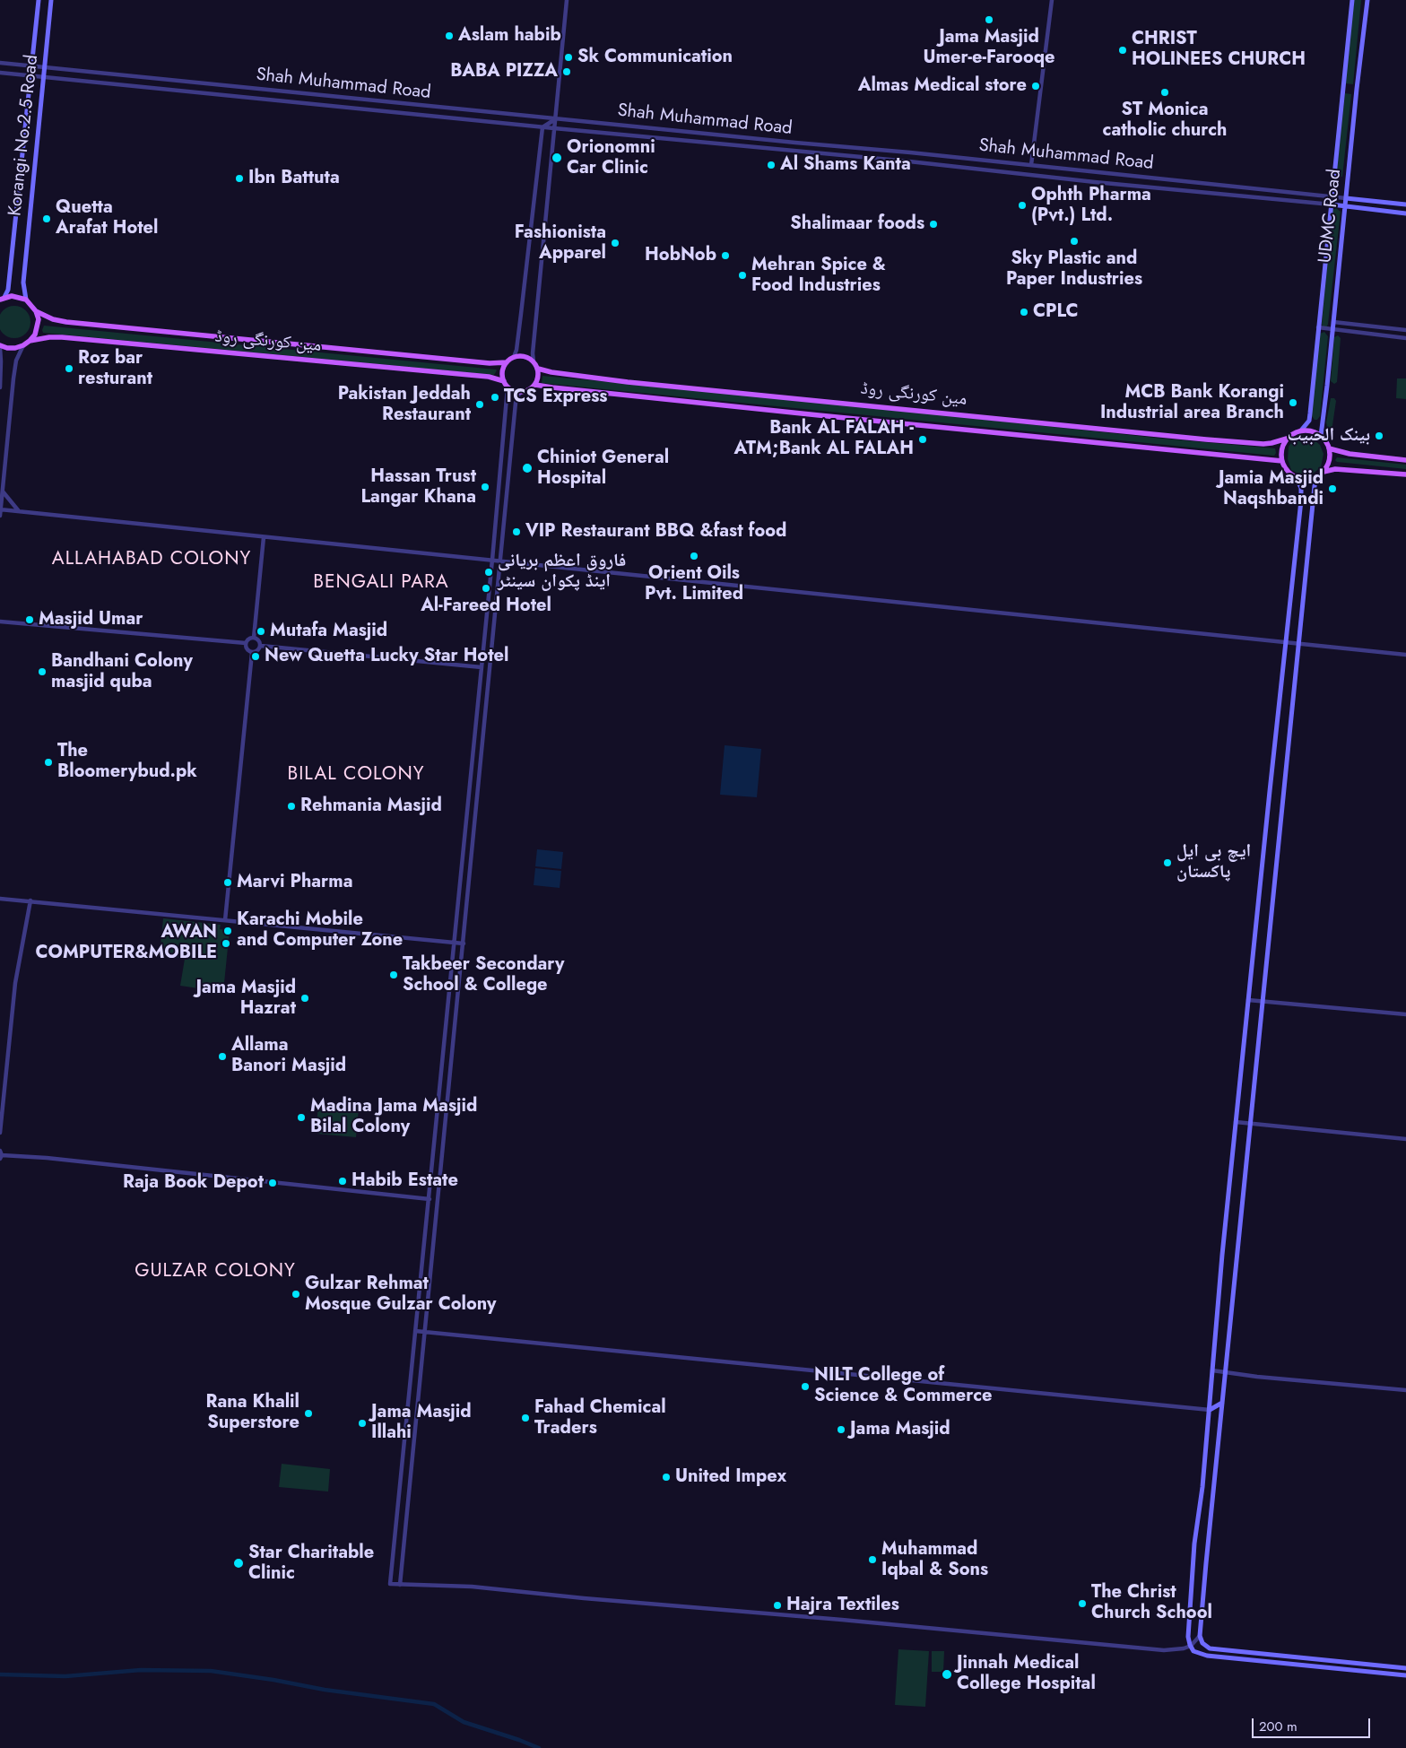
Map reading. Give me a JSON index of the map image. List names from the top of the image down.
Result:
{
  "streets": {
    "main road": [
      "Shah Muhammad Road",
      "Korangi No.2.5 Road",
      "UDMC Road",
      "مین کورنگی روڈ"
    ]
  },
  "crossings": [
    ["Shah Muhammad Road", "Korangi No.2.5 Road"],
    ["Shah Muhammad Road", "UDMC Road"],
    ["UDMC Road", "مین کورنگی روڈ"]
  ],
  "districts": [
    "ALLAHABAD COLONY",
    "BENGALI PARA",
    "BILAL COLONY",
    "GULZAR COLONY"
  ],
  "places": [
    "Jama Masjid Umer-e-Farooqe",
    "Aslam habib",
    "CHRIST HOLINEES CHURCH",
    "Sk Communication",
    "BABA PIZZA",
    "Almas Medical store",
    "ST Monica catholic church",
    "Orionomni Car Clinic",
    "Al Shams Kanta",
    "Ibn Battuta",
    "Ophth Pharma (Pvt.) Ltd.",
    "Quetta Arafat Hotel",
    "Shalimaar foods",
    "Sky Plastic and Paper Industries",
    "Fashionista Apparel",
    "HobNob",
    "Mehran Spice & Food Industries",
    "CPLC",
    "Roz bar resturant",
    "TCS Express",
    "MCB Bank Korangi Industrial area Branch",
    "Pakistan Jeddah Restaurant",
    "بينک الحبيب",
    "Bank AL FALAH - ATM;Bank AL FALAH",
    "Chiniot General Hospital",
    "Hassan Trust Langar Khana",
    "Jamia Masjid Naqshbandi",
    "VIP Restaurant BBQ &fast food",
    "Orient Oils Pvt. Limited",
    "فاروق اعظم بریانی اینڈ پکوان سینٹر",
    "Al-Fareed Hotel",
    "Masjid Umar",
    "Mutafa Masjid",
    "New Quetta Lucky Star Hotel",
    "Bandhani Colony masjid quba",
    "The Bloomerybud.pk",
    "Rehmania Masjid",
    "ایچ بی ایل پاکستان",
    "Marvi Pharma",
    "Karachi Mobile and Computer Zone",
    "AWAN COMPUTER&MOBILE",
    "Takbeer Secondary School & College",
    "Jama Masjid Hazrat",
    "Allama Banori Masjid",
    "Madina Jama Masjid Bilal Colony",
    "Habib Estate",
    "Raja Book Depot",
    "Gulzar Rehmat Mosque Gulzar Colony",
    "NILT College of Science & Commerce",
    "Rana Khalil Superstore",
    "Fahad Chemical Traders",
    "Jama Masjid Illahi",
    "Jama Masjid",
    "United Impex",
    "Muhammad Iqbal & Sons",
    "Star Charitable Clinic",
    "The Christ Church School",
    "Hajra Textiles",
    "Jinnah Medical College Hospital"
  ],
  "scale_bar": "200 m"
}
